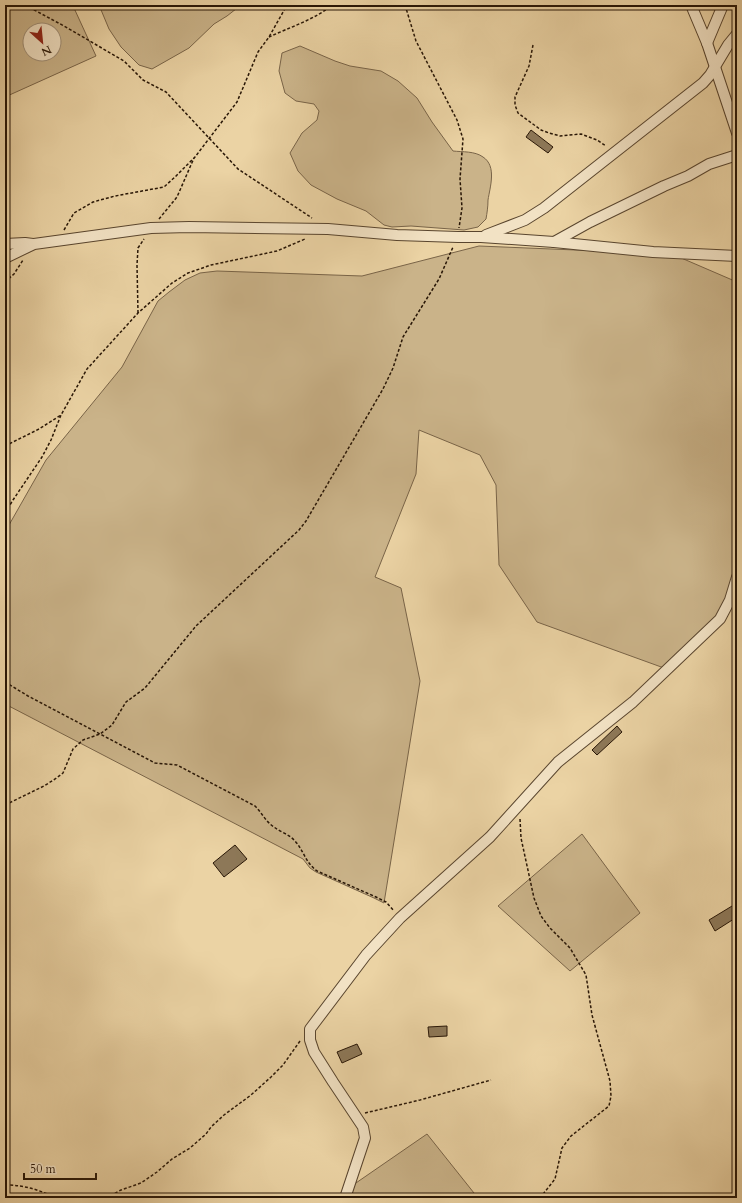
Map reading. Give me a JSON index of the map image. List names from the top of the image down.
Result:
{
  "scale_bar": "50 m",
  "north": "bottom right"
}
